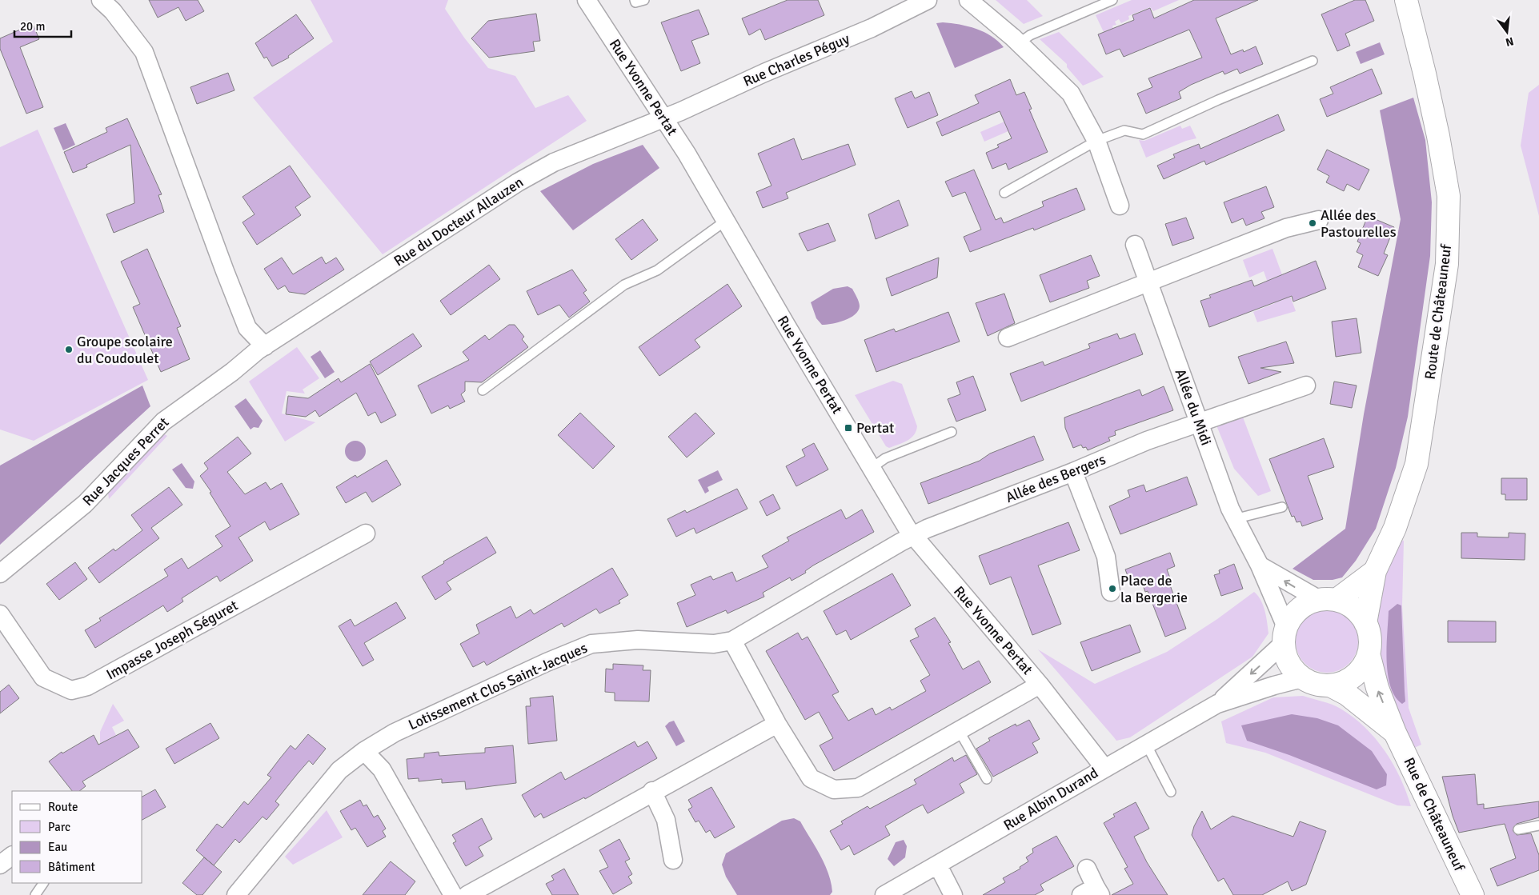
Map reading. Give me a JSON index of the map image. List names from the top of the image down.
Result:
{
  "streets": {
    "main road": ["Route de Châteauneuf", "Rue de Châteauneuf"],
    "street": [
      "Rue Charles Péguy",
      "Rue Yvonne Pertat",
      "Rue du Docteur Allauzen",
      "Allée du Midi",
      "Rue Jacques Perret",
      "Allée des Bergers",
      "Impasse Joseph Séguret",
      "Lotissement Clos Saint-Jacques",
      "Rue Albin Durand"
    ]
  },
  "crossings": [
    ["Rue Charles Péguy", "Rue Yvonne Pertat"],
    ["Rue Charles Péguy", "Rue du Docteur Allauzen"],
    ["Rue Yvonne Pertat", "Rue du Docteur Allauzen"],
    ["Rue Yvonne Pertat", "Allée des Bergers"],
    ["Rue Yvonne Pertat", "Rue Albin Durand"],
    ["Rue du Docteur Allauzen", "Rue Jacques Perret"],
    ["Route de Châteauneuf", "Allée du Midi"],
    ["Route de Châteauneuf", "Rue Albin Durand"],
    ["Route de Châteauneuf", "Rue de Châteauneuf"],
    ["Allée du Midi", "Allée des Bergers"],
    ["Allée du Midi", "Rue Albin Durand"],
    ["Allée du Midi", "Rue de Châteauneuf"],
    ["Allée des Bergers", "Lotissement Clos Saint-Jacques"],
    ["Rue Albin Durand", "Rue de Châteauneuf"]
  ],
  "places": {
    "other": ["Allée des Pastourelles", "Groupe scolaire du Coudoulet", "Place de la Bergerie"],
    "transit": ["Pertat"]
  },
  "legend": [
    "Route",
    "Parc",
    "Eau",
    "Bâtiment"
  ],
  "scale_bar": "20 m",
  "north": "bottom"
}
